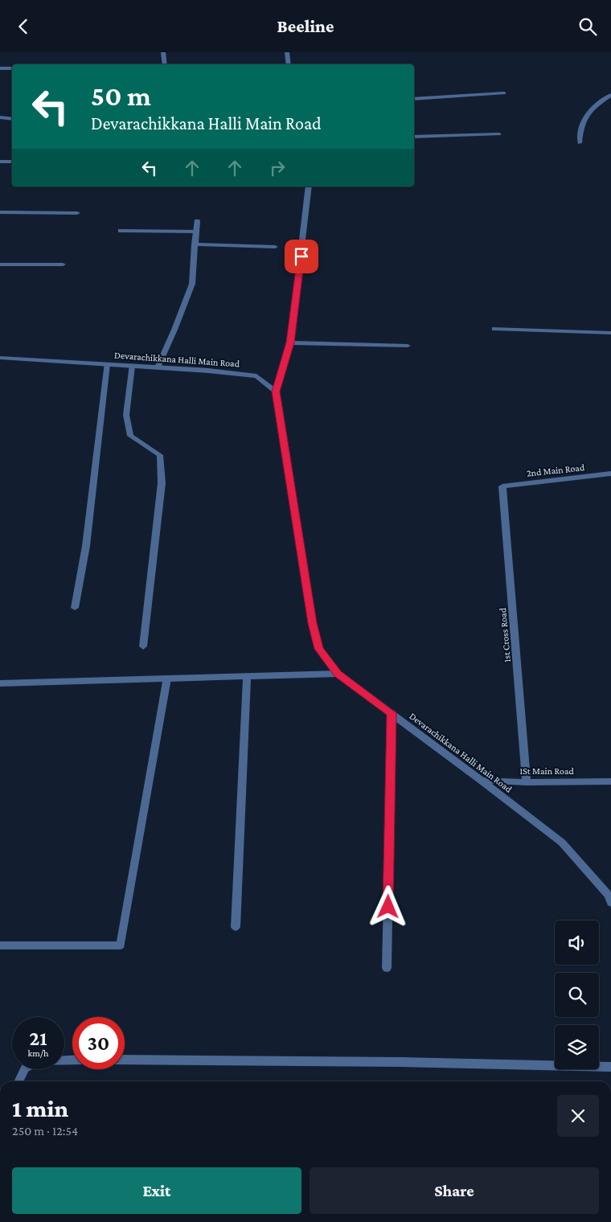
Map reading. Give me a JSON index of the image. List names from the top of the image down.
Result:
{
  "streets": {
    "street": [
      "Devarachikkana Halli Main Road",
      "2nd Main Road",
      "1st Cross Road",
      "1St Main Road"
    ]
  },
  "crossings": [
    ["Devarachikkana Halli Main Road", "1St Main Road"],
    ["2nd Main Road", "1st Cross Road"],
    ["1st Cross Road", "1St Main Road"]
  ],
  "page": {
    "header": "Beeline",
    "turn": ["50 m", "Devarachikkana Halli Main Road"],
    "speed": "21 km/h",
    "limit": "30",
    "heading": ["1 min", "250 m · 12:54"],
    "buttons": ["Exit", "Share"]
  }
}
